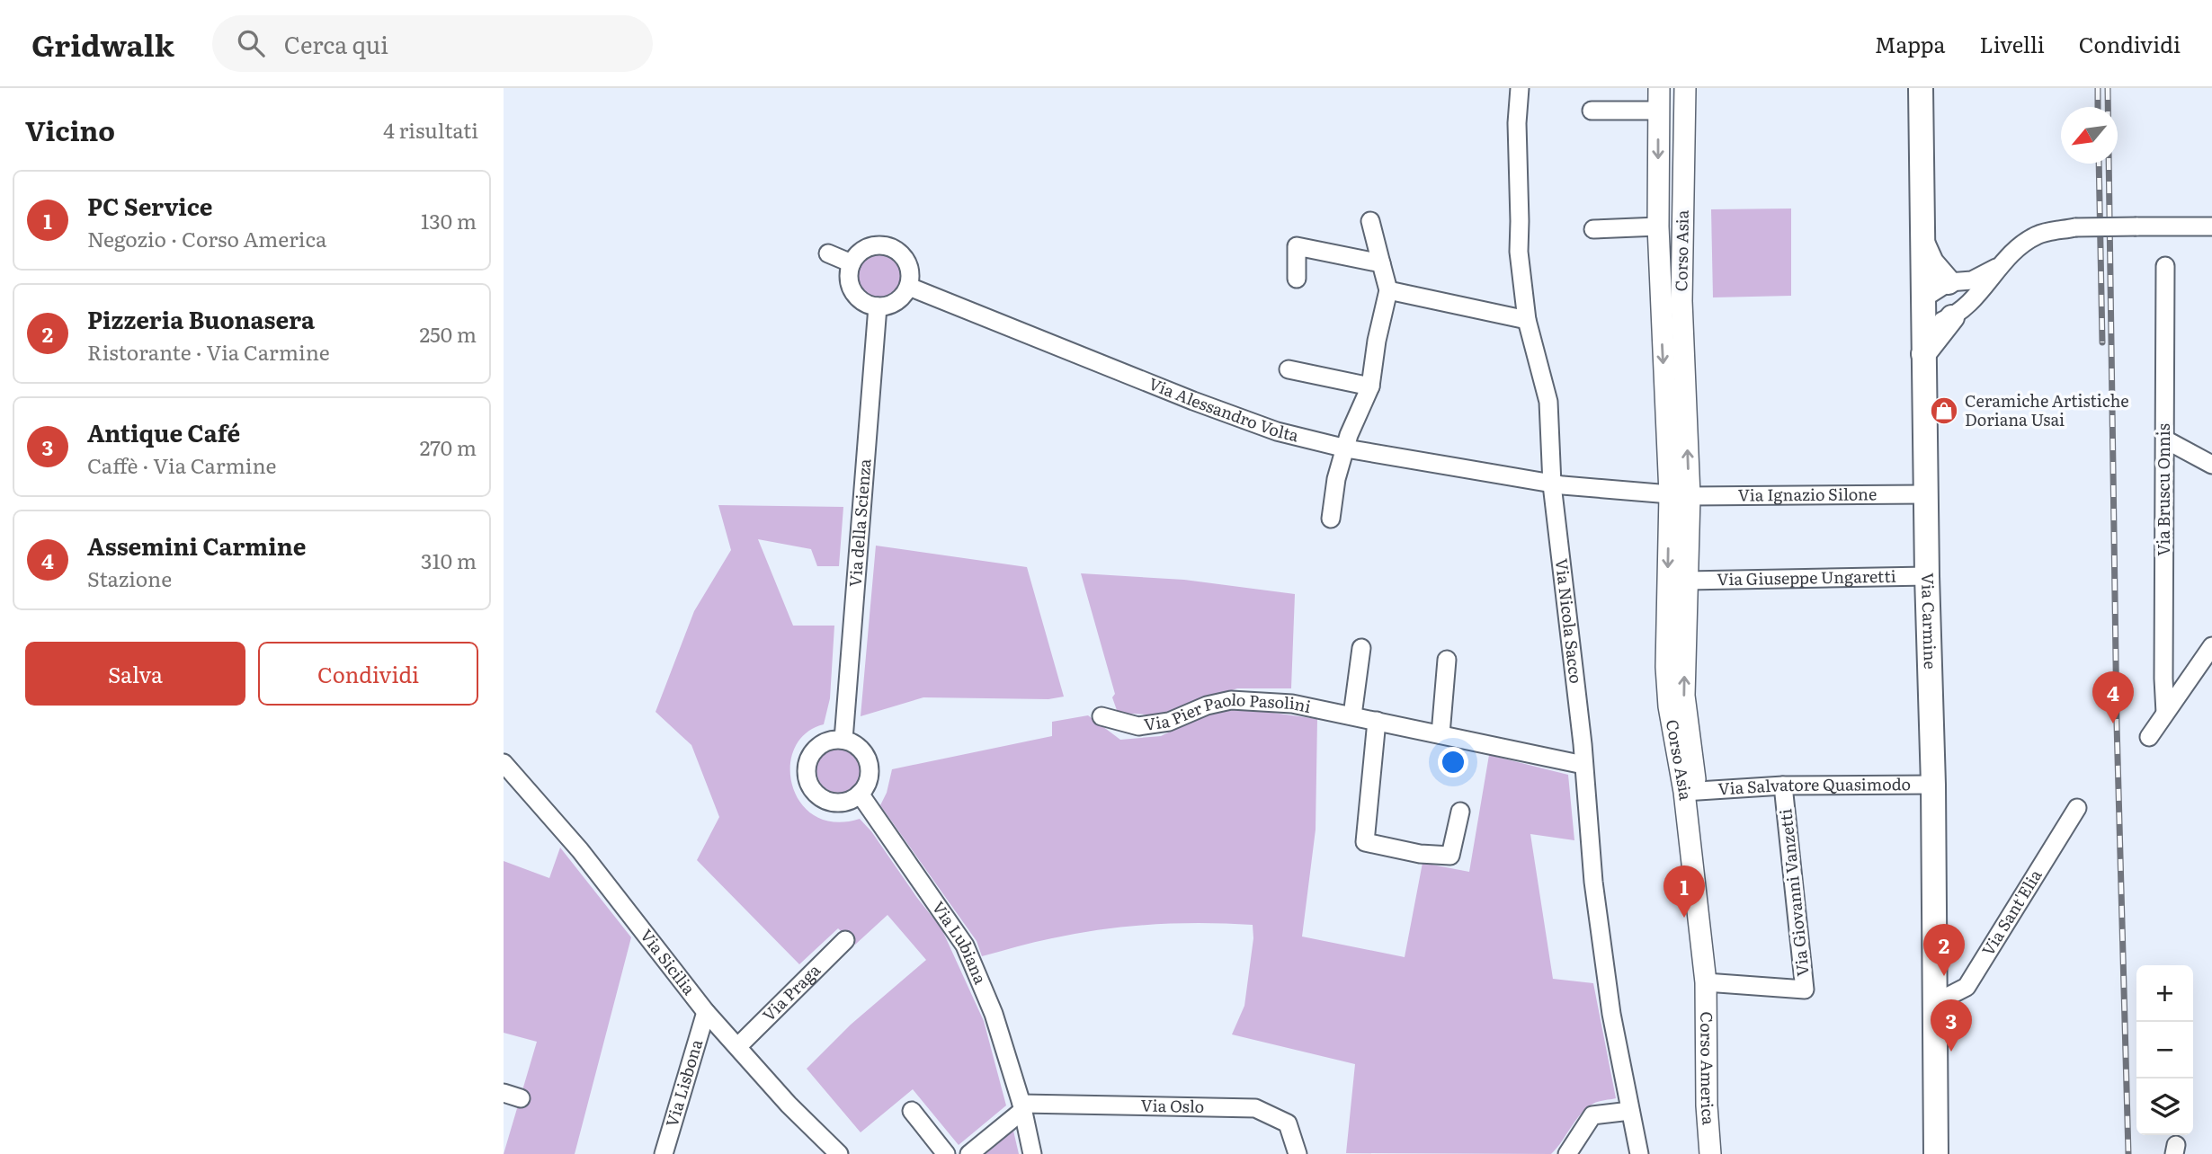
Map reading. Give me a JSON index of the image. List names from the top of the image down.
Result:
{
  "streets": {
    "main road": ["Via Carmine"],
    "street": [
      "Corso Asia",
      "Via Alessandro Volta",
      "Via Bruscu Onnis",
      "Via Ignazio Silone",
      "Via della Scienza",
      "Via Giuseppe Ungaretti",
      "Via Nicola Sacco",
      "Via Pier Paolo Pasolini",
      "Via Salvatore Quasimodo",
      "Via Giovanni Vanzetti",
      "Via Sant'Elia",
      "Via Lubiana",
      "Via Sicilia",
      "Via Praga",
      "Corso America",
      "Via Lisbona",
      "Via Oslo"
    ]
  },
  "crossings": [
    ["Corso Asia", "Via Ignazio Silone"],
    ["Corso Asia", "Via Giuseppe Ungaretti"],
    ["Corso Asia", "Via Salvatore Quasimodo"],
    ["Corso Asia", "Corso America"],
    ["Via Alessandro Volta", "Via Ignazio Silone"],
    ["Via Alessandro Volta", "Via della Scienza"],
    ["Via Alessandro Volta", "Via Nicola Sacco"],
    ["Via Ignazio Silone", "Via Nicola Sacco"],
    ["Via Ignazio Silone", "Via Carmine"],
    ["Via della Scienza", "Via Lubiana"],
    ["Via Giuseppe Ungaretti", "Via Carmine"],
    ["Via Nicola Sacco", "Via Pier Paolo Pasolini"],
    ["Via Carmine", "Via Salvatore Quasimodo"],
    ["Via Carmine", "Via Sant'Elia"],
    ["Via Salvatore Quasimodo", "Via Giovanni Vanzetti"],
    ["Via Salvatore Quasimodo", "Corso America"],
    ["Via Giovanni Vanzetti", "Corso America"],
    ["Via Lubiana", "Via Oslo"],
    ["Via Sicilia", "Via Praga"],
    ["Via Sicilia", "Via Lisbona"]
  ],
  "places": {
    "shop": ["Ceramiche Artistiche Doriana Usai"]
  },
  "north": "bottom left",
  "page": {
    "header": "Gridwalk",
    "search": "Cerca qui",
    "nav": ["Mappa", "Livelli", "Condividi"],
    "heading": ["Vicino", "4 risultati"],
    "list": [
      {
        "mark": "1",
        "name": "PC Service",
        "note": "Negozio · Corso America",
        "value": "130 m"
      },
      {
        "mark": "2",
        "name": "Pizzeria Buonasera",
        "note": "Ristorante · Via Carmine",
        "value": "250 m"
      },
      {
        "mark": "3",
        "name": "Antique Café",
        "note": "Caffè · Via Carmine",
        "value": "270 m"
      },
      {
        "mark": "4",
        "name": "Assemini Carmine",
        "note": "Stazione",
        "value": "310 m"
      }
    ],
    "buttons": ["Salva", "Condividi"],
    "pins": [
      "4",
      "1",
      "2",
      "3"
    ],
    "map_buttons": ["+", "−"]
  }
}
